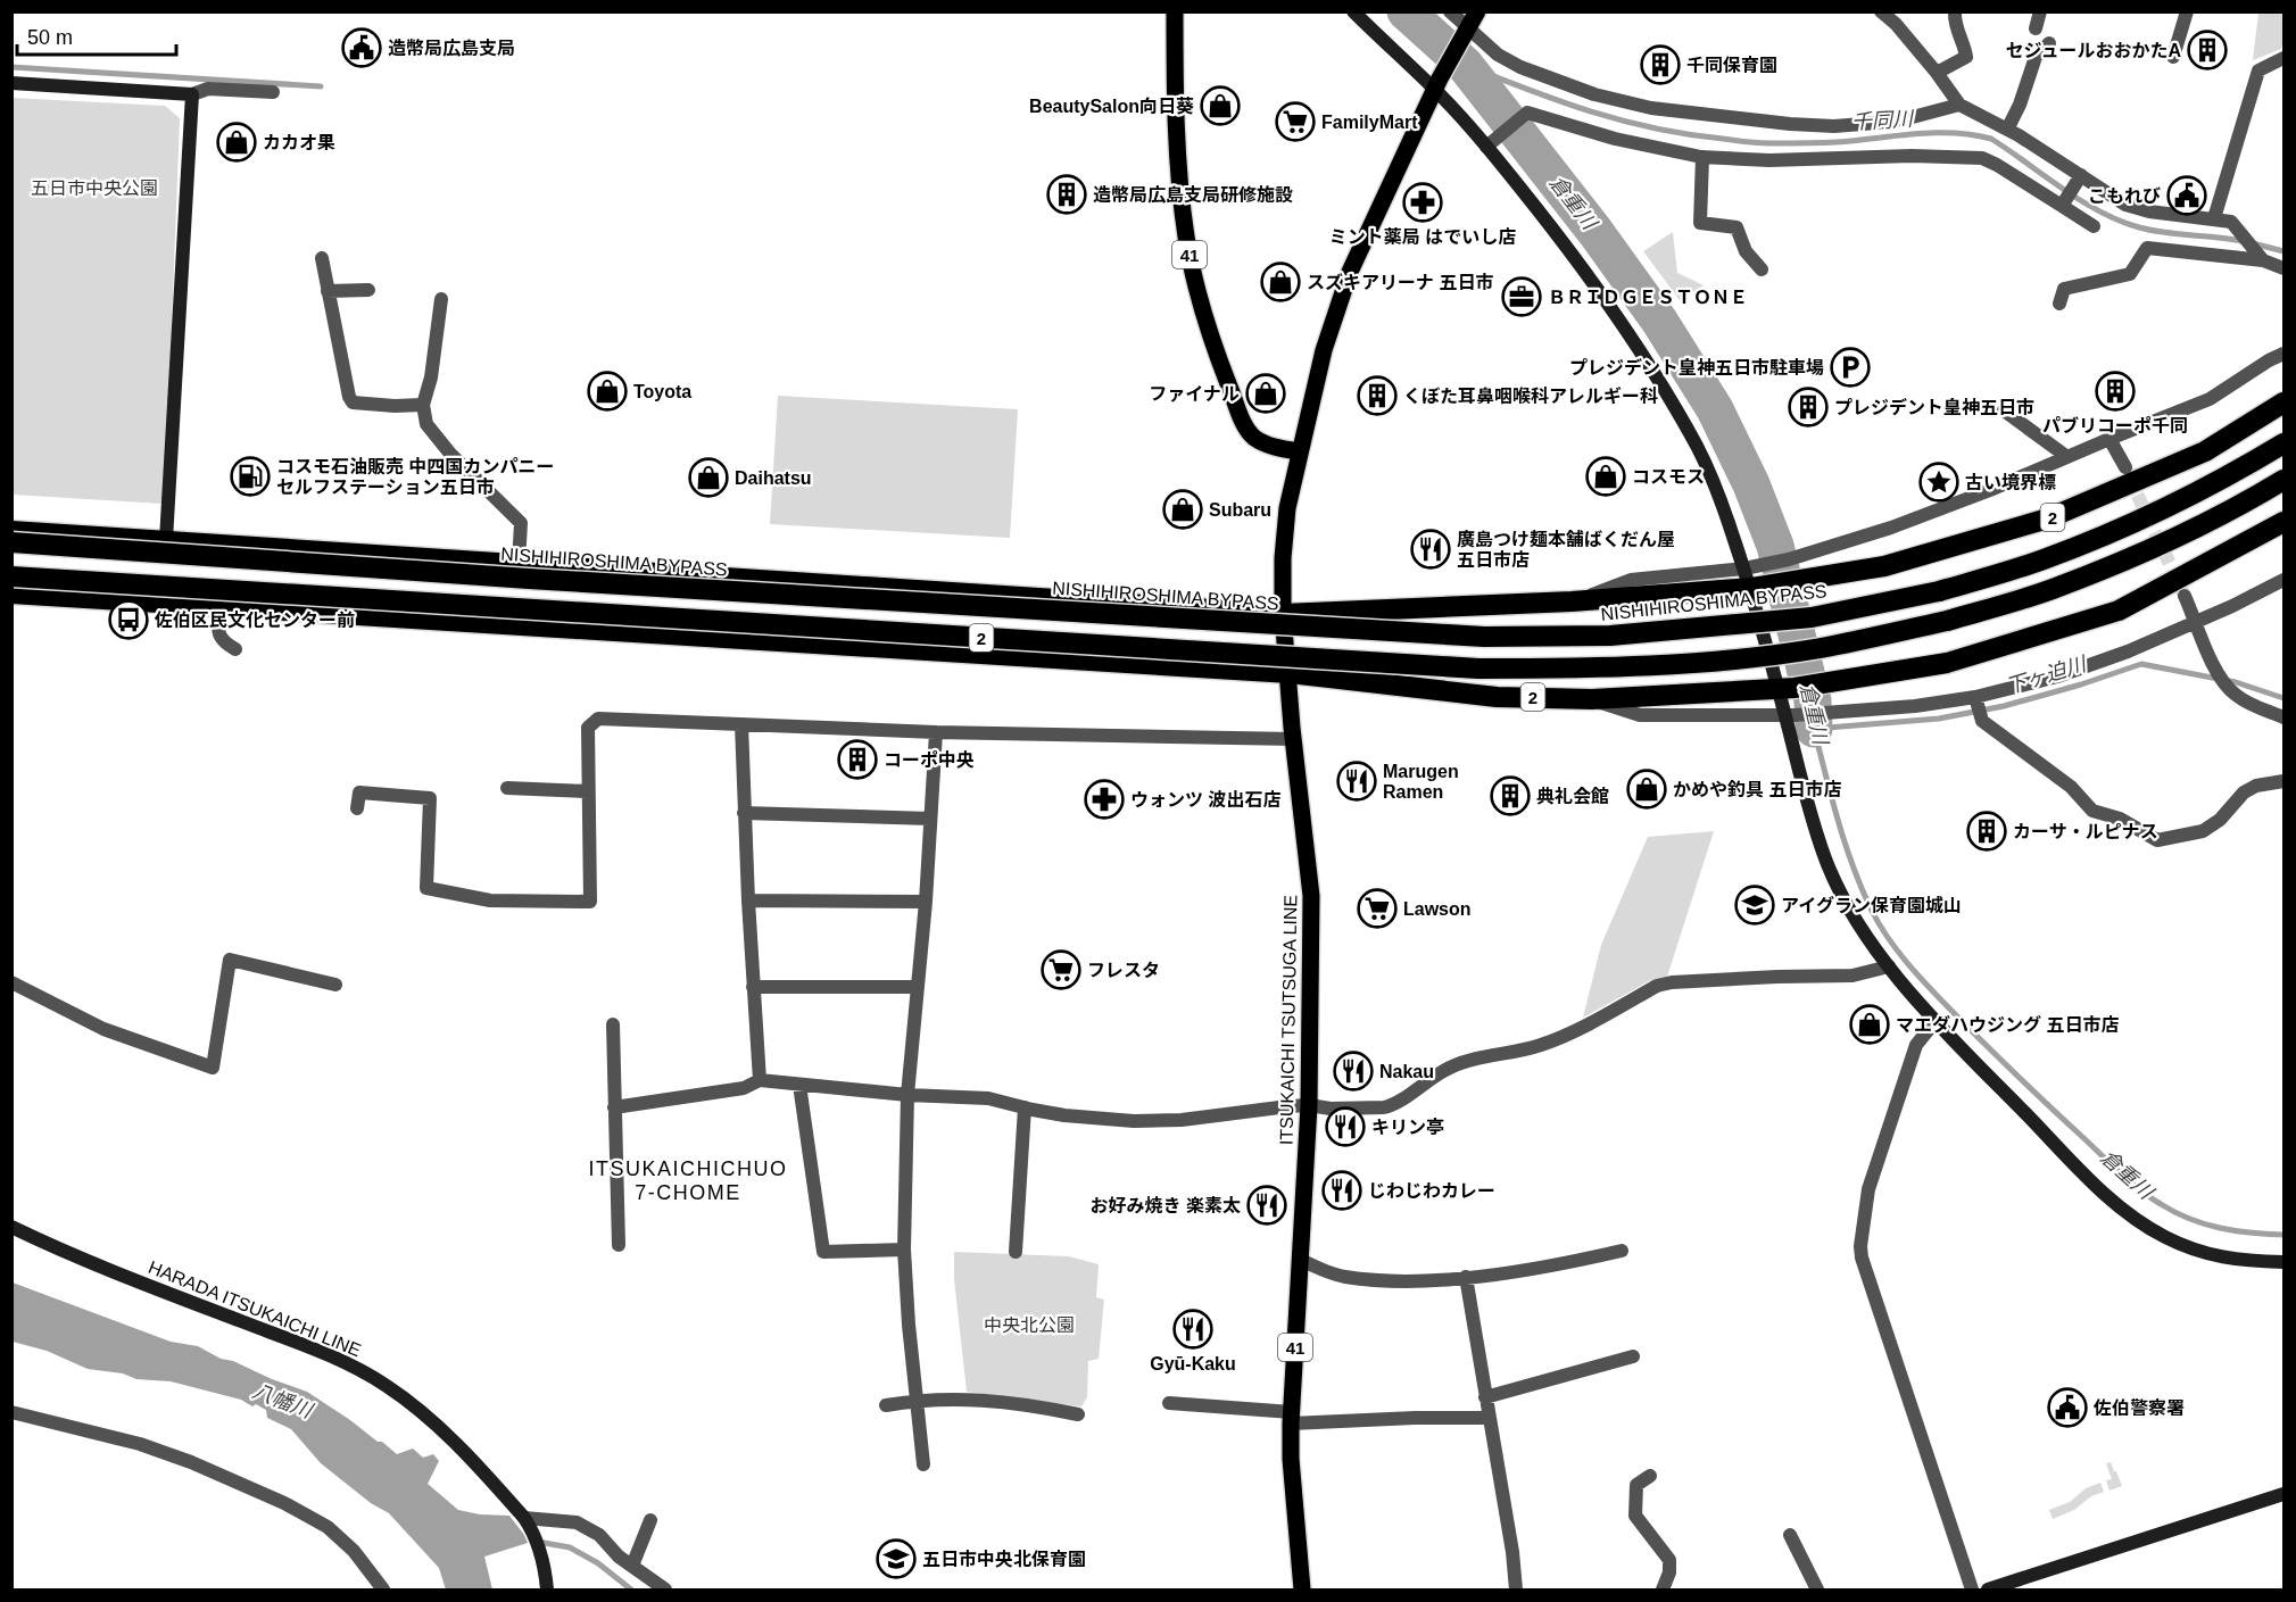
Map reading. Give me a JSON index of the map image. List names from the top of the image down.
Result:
{
  "streets": {
    "highway": ["2", "NISHIHIROSHIMA BYPASS"],
    "main road": ["41", "ITSUKAICHI TSUTSUGA LINE"],
    "street": ["HARADA ITSUKAICHI LINE"]
  },
  "crossings": [
    ["41", "ITSUKAICHI TSUTSUGA LINE"],
    ["2", "NISHIHIROSHIMA BYPASS"],
    ["2", "ITSUKAICHI TSUTSUGA LINE"],
    ["NISHIHIROSHIMA BYPASS", "ITSUKAICHI TSUTSUGA LINE"]
  ],
  "districts": ["ITSUKAICHICHUO 7-CHOME"],
  "water": [
    "千同川",
    "倉重川",
    "下ヶ迫川",
    "八幡川"
  ],
  "parks": ["五日市中央公園", "中央北公園"],
  "places": {
    "public building": ["造幣局広島支局", "こもれび", "佐伯警察署"],
    "building": [
      "セジュールおおかたA",
      "千同保育園",
      "造幣局広島支局研修施設",
      "パブリコーポ千同",
      "くぼた耳鼻咽喉科アレルギー科",
      "プレジデント皇神五日市",
      "コーポ中央",
      "典礼会館",
      "カーサ・ルピナス"
    ],
    "shop": [
      "BeautySalon向日葵",
      "カカオ果",
      "スズキアリーナ 五日市",
      "Toyota",
      "ファイナル",
      "コスモス",
      "Daihatsu",
      "Subaru",
      "かめや釣具 五日市店",
      "マエダハウジング 五日市店"
    ],
    "supermarket": ["FamilyMart", "Lawson", "フレスタ"],
    "pharmacy": ["ミント薬局 はでいし店", "ウォンツ 波出石店"],
    "office": ["ＢＲＩＤＧＥＳＴＯＮＥ"],
    "parking": ["プレジデント皇神五日市駐車場"],
    "fuel station": ["コスモ石油販売 中四国カンパニー セルフステーション五日市"],
    "place": ["古い境界標"],
    "restaurant": [
      "廣島つけ麺本舗ばくだん屋 五日市店",
      "Marugen Ramen",
      "Nakau",
      "キリン亭",
      "じわじわカレー",
      "お好み焼き 楽素太",
      "Gyū-Kaku"
    ],
    "bus stop": ["佐伯区民文化センター前"],
    "school or university": ["アイグラン保育園城山", "五日市中央北保育園"]
  },
  "scale_bar": "50 m"
}
